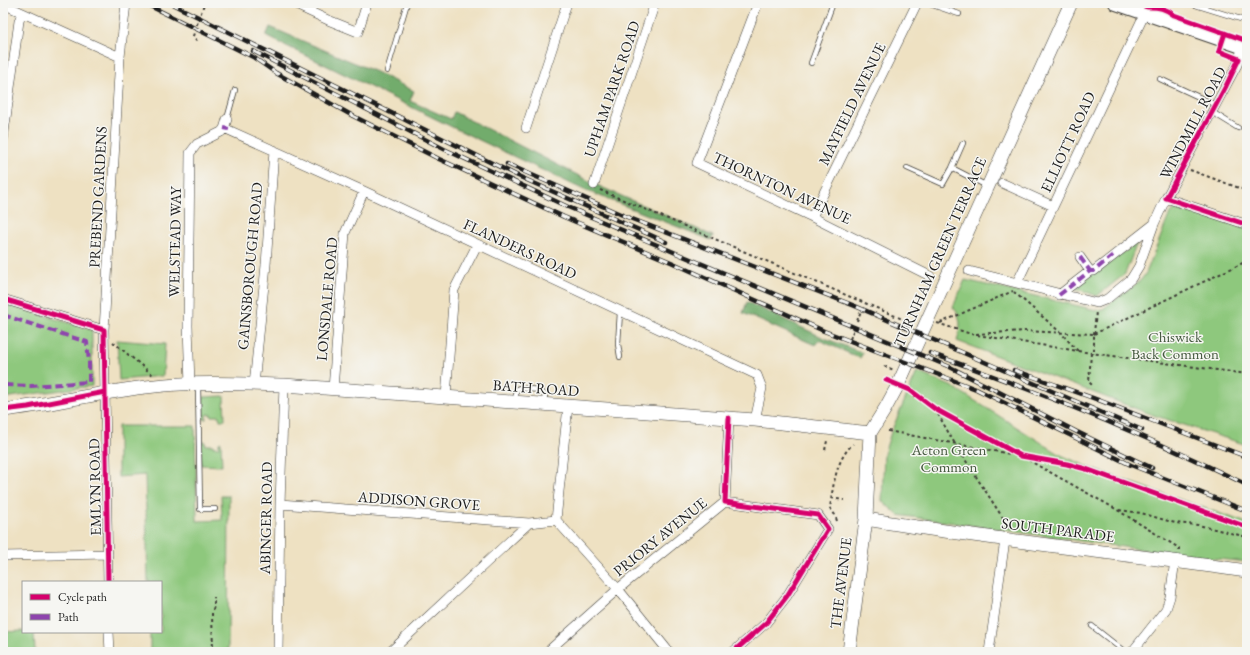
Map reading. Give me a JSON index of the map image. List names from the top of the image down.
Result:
{
  "streets": {
    "main road": [
      "TURNHAM GREEN TERRACE",
      "BATH ROAD",
      "SOUTH PARADE",
      "THE AVENUE"
    ],
    "street": [
      "UPHAM PARK ROAD",
      "MAYFIELD AVENUE",
      "WINDMILL ROAD",
      "ELLIOTT ROAD",
      "THORNTON AVENUE",
      "PREBEND GARDENS",
      "WELSTEAD WAY",
      "FLANDERS ROAD",
      "GAINSBOROUGH ROAD",
      "LONSDALE ROAD",
      "EMLYN ROAD",
      "ADDISON GROVE",
      "ABINGER ROAD",
      "PRIORY AVENUE"
    ]
  },
  "crossings": [
    ["MAYFIELD AVENUE", "THORNTON AVENUE"],
    ["PREBEND GARDENS", "BATH ROAD"],
    ["PREBEND GARDENS", "EMLYN ROAD"],
    ["WELSTEAD WAY", "FLANDERS ROAD"],
    ["WELSTEAD WAY", "BATH ROAD"],
    ["FLANDERS ROAD", "GAINSBOROUGH ROAD"],
    ["FLANDERS ROAD", "LONSDALE ROAD"],
    ["FLANDERS ROAD", "BATH ROAD"],
    ["TURNHAM GREEN TERRACE", "BATH ROAD"],
    ["TURNHAM GREEN TERRACE", "SOUTH PARADE"],
    ["TURNHAM GREEN TERRACE", "THE AVENUE"],
    ["GAINSBOROUGH ROAD", "BATH ROAD"],
    ["LONSDALE ROAD", "BATH ROAD"],
    ["BATH ROAD", "EMLYN ROAD"],
    ["BATH ROAD", "ABINGER ROAD"],
    ["ADDISON GROVE", "ABINGER ROAD"],
    ["SOUTH PARADE", "THE AVENUE"]
  ],
  "parks": ["Chiswick Back Common", "Acton Green Common"],
  "legend": ["Cycle path", "Path"]
}
